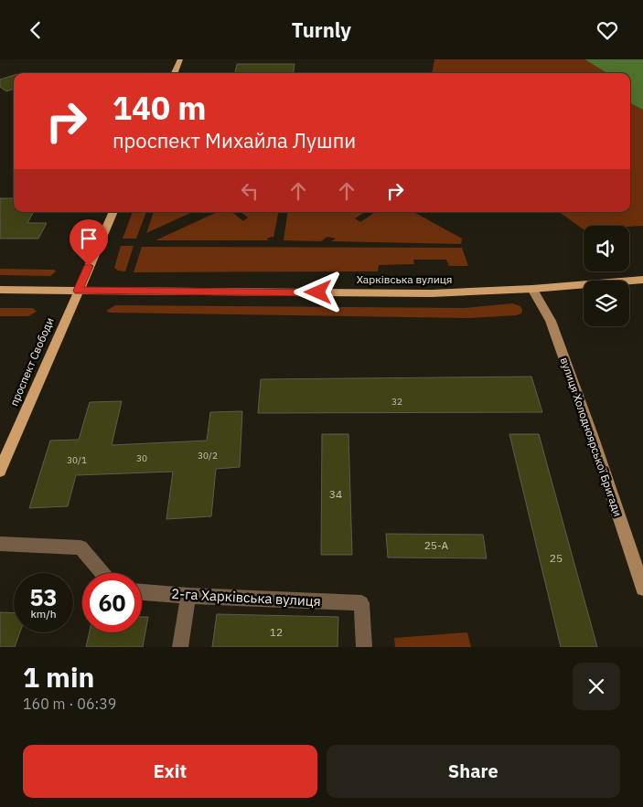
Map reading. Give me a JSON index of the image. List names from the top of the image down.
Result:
{
  "streets": {
    "main road": ["Харківська вулиця", "проспект Свободи"],
    "street": ["вулиця Холодноярської Бригади", "2-га Харківська вулиця"]
  },
  "crossings": [
    ["Харківська вулиця", "проспект Свободи"],
    ["Харківська вулиця", "вулиця Холодноярської Бригади"]
  ],
  "house_numbers": [
    "32",
    "30/2",
    "30",
    "30/1",
    "34",
    "25-А",
    "25",
    "12"
  ],
  "page": {
    "header": "Turnly",
    "turn": ["140 m", "проспект Михайла Лушпи"],
    "speed": "53 km/h",
    "limit": "60",
    "heading": ["1 min", "160 m · 06:39"],
    "buttons": ["Exit", "Share"]
  }
}
